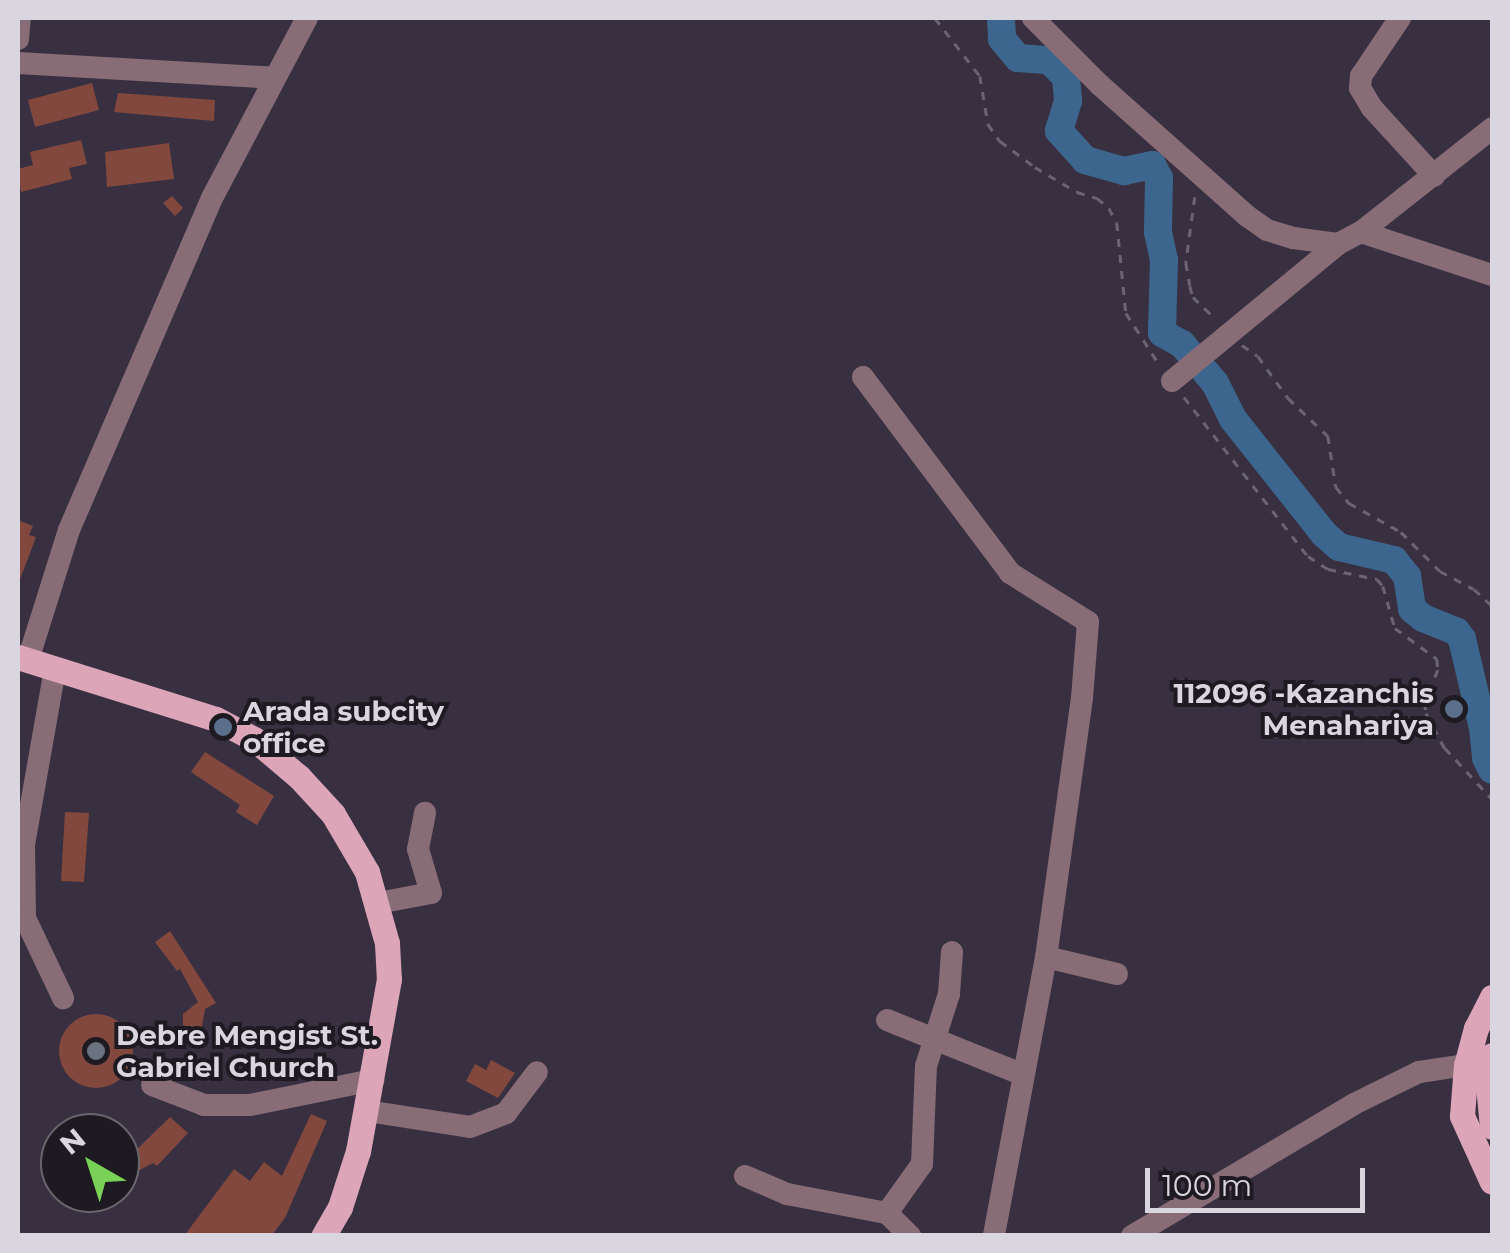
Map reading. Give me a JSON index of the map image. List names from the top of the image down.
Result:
{
  "places": ["112096 -Kazanchis Menahariya", "Arada subcity office", "Debre Mengist St. Gabriel Church"],
  "scale_bar": "100 m",
  "north": "top left"
}
